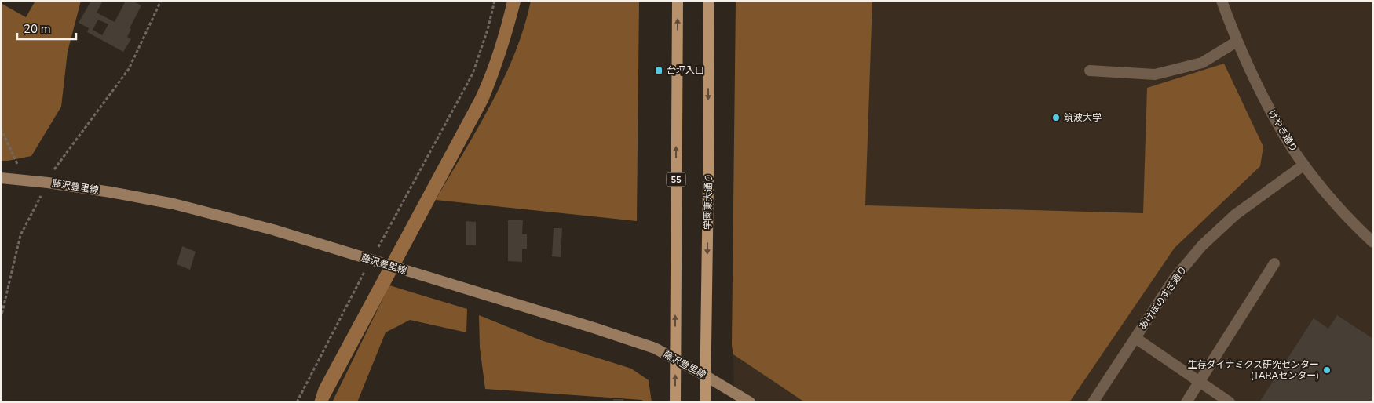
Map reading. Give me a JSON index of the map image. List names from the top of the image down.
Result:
{
  "streets": {
    "main road": ["55", "藤沢豊里線", "学園東大通り"],
    "street": ["けやき通り", "あけぼのすぎ通り"]
  },
  "crossings": [
    ["けやき通り", "あけぼのすぎ通り"],
    ["55", "藤沢豊里線"],
    ["藤沢豊里線", "学園東大通り"]
  ],
  "places": {
    "transit": ["台坪入口"],
    "other": ["筑波大学", "生存ダイナミクス研究センター (TARAセンター)"]
  },
  "scale_bar": "20 m"
}
